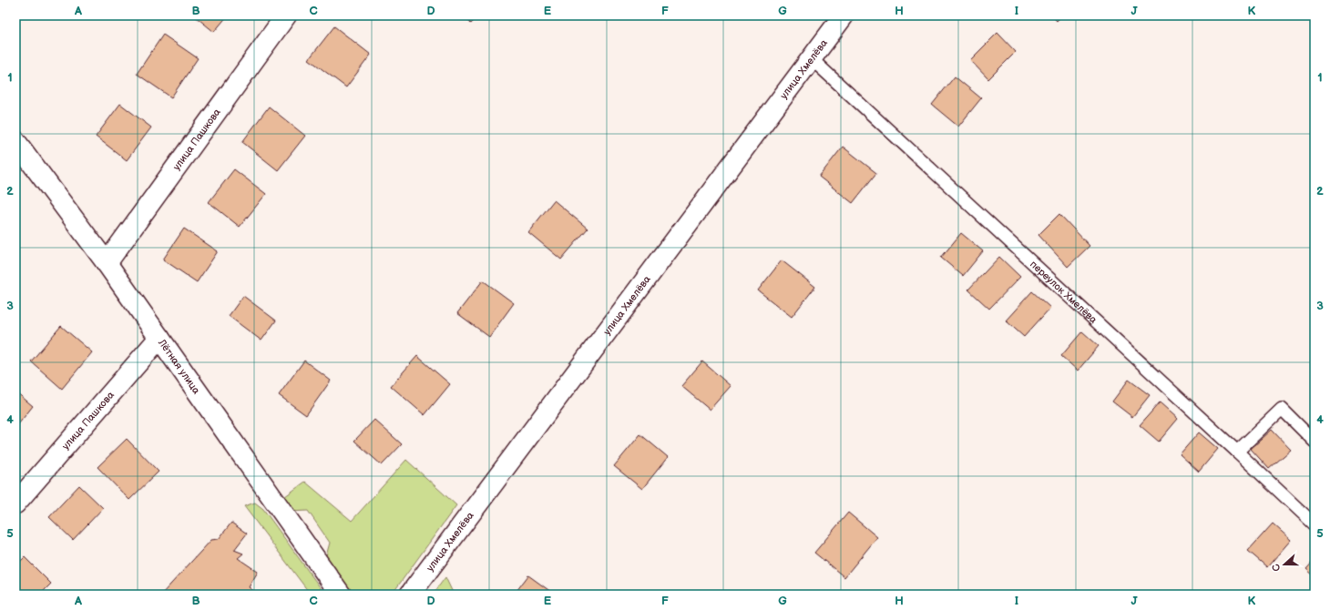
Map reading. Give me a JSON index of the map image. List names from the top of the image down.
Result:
{
  "streets": {
    "street": ["улица Хмелёва", "улица Пашкова", "Лётная улица"],
    "lane": ["переулок Хмелёва"]
  },
  "crossings": [
    ["улица Хмелёва", "переулок Хмелёва"],
    ["улица Пашкова", "Лётная улица"]
  ],
  "north": "left",
  "grid": {
    "columns": [
      "A",
      "B",
      "C",
      "D",
      "E",
      "F",
      "G",
      "H",
      "I",
      "J",
      "K"
    ],
    "rows": [
      "1",
      "2",
      "3",
      "4",
      "5"
    ]
  }
}
